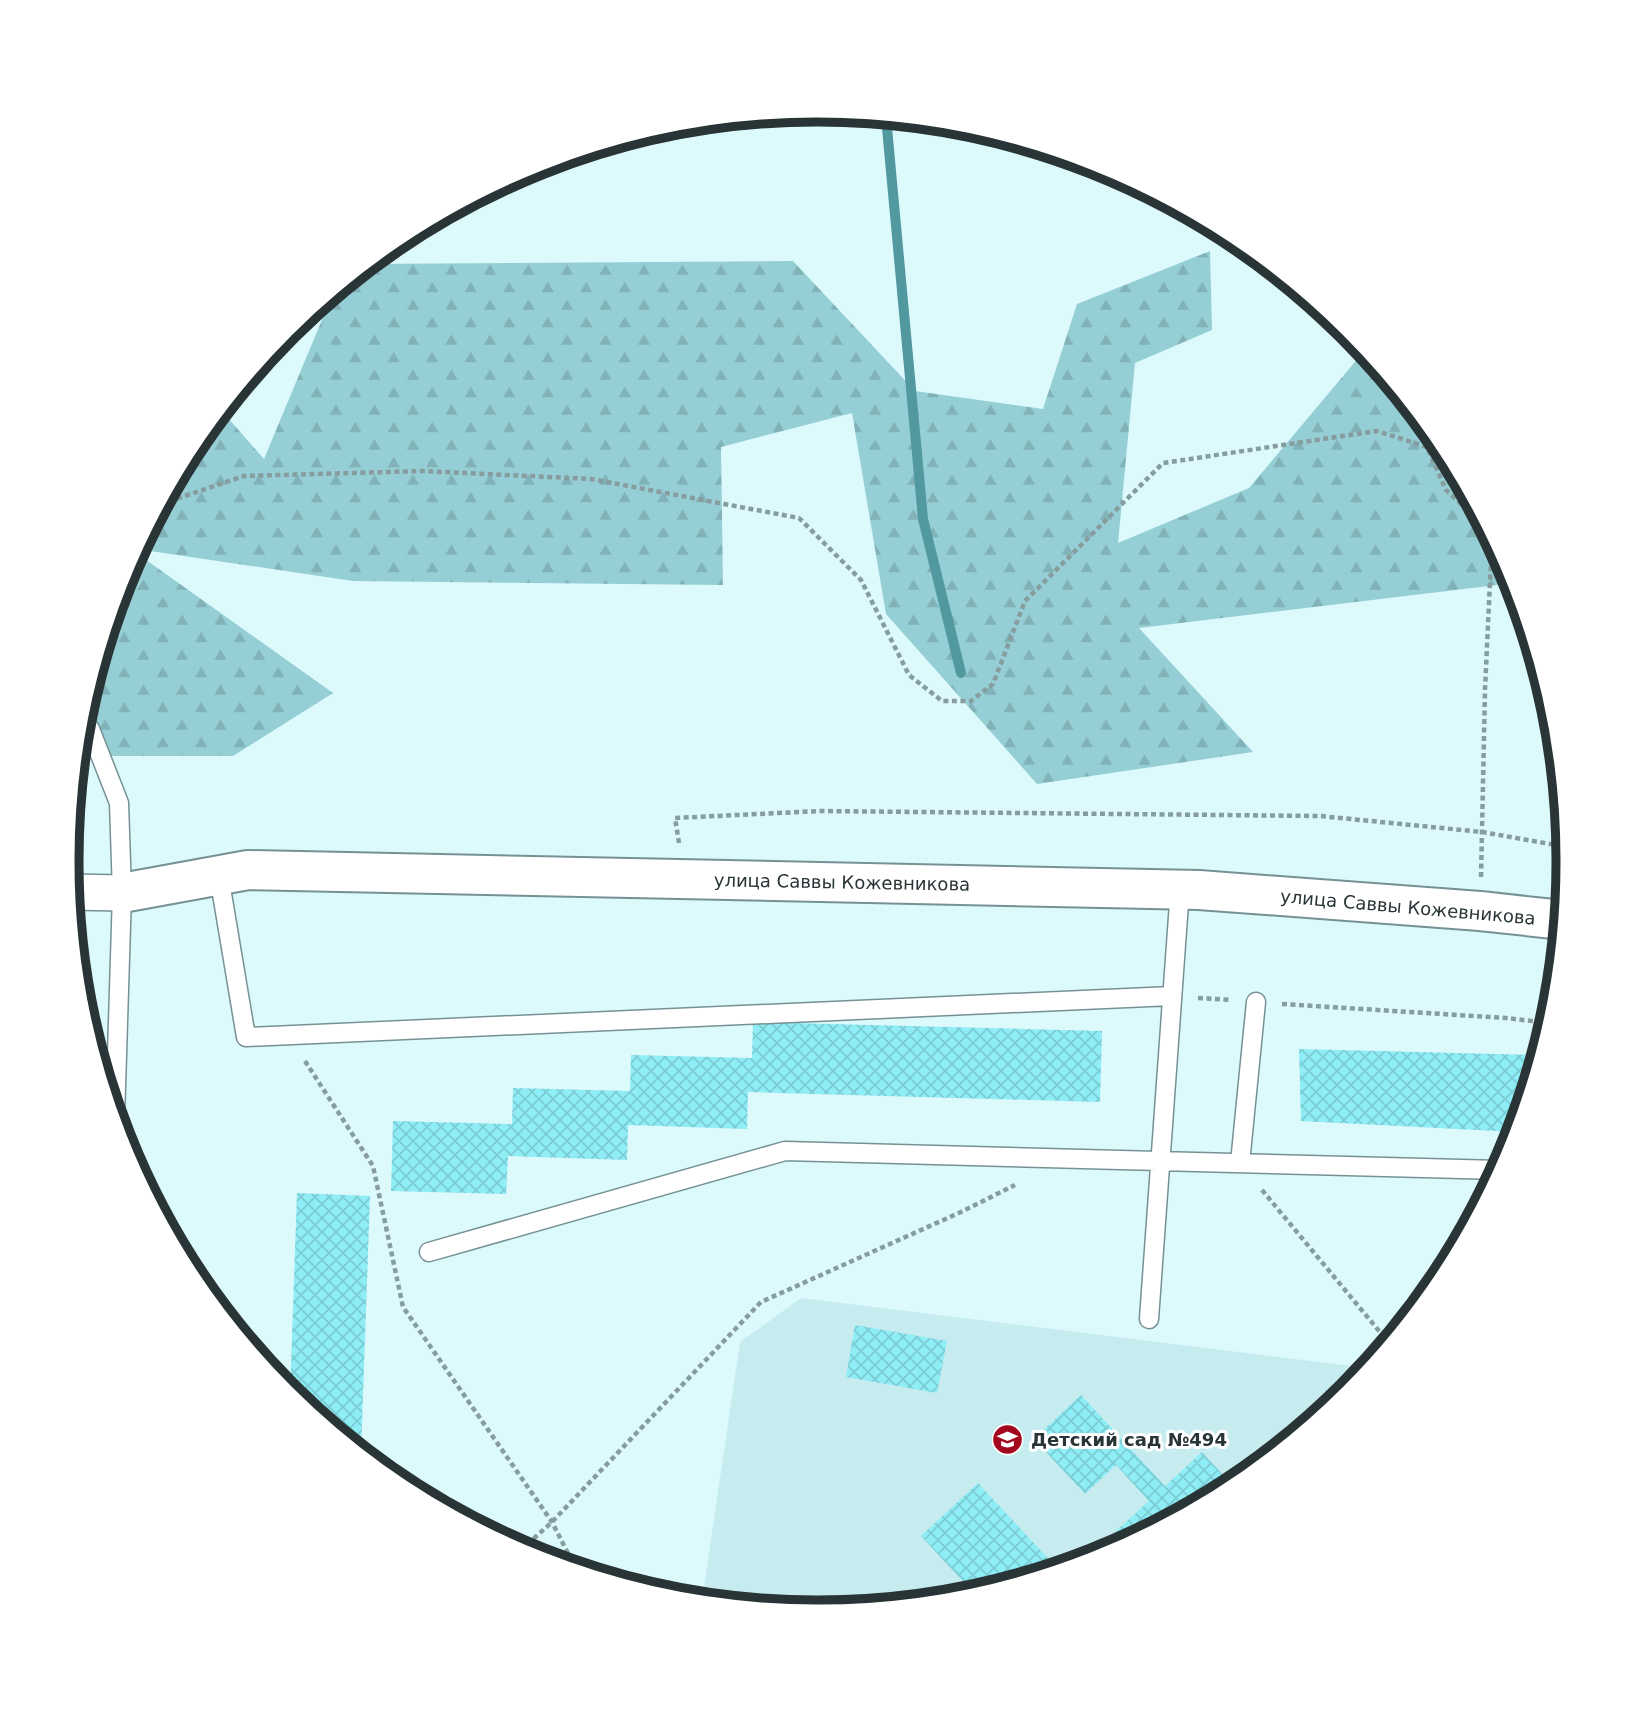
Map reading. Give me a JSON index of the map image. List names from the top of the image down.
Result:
{
  "streets": {
    "street": ["улица Саввы Кожевникова"]
  },
  "places": {
    "school or university": ["Детский сад №494"]
  }
}
